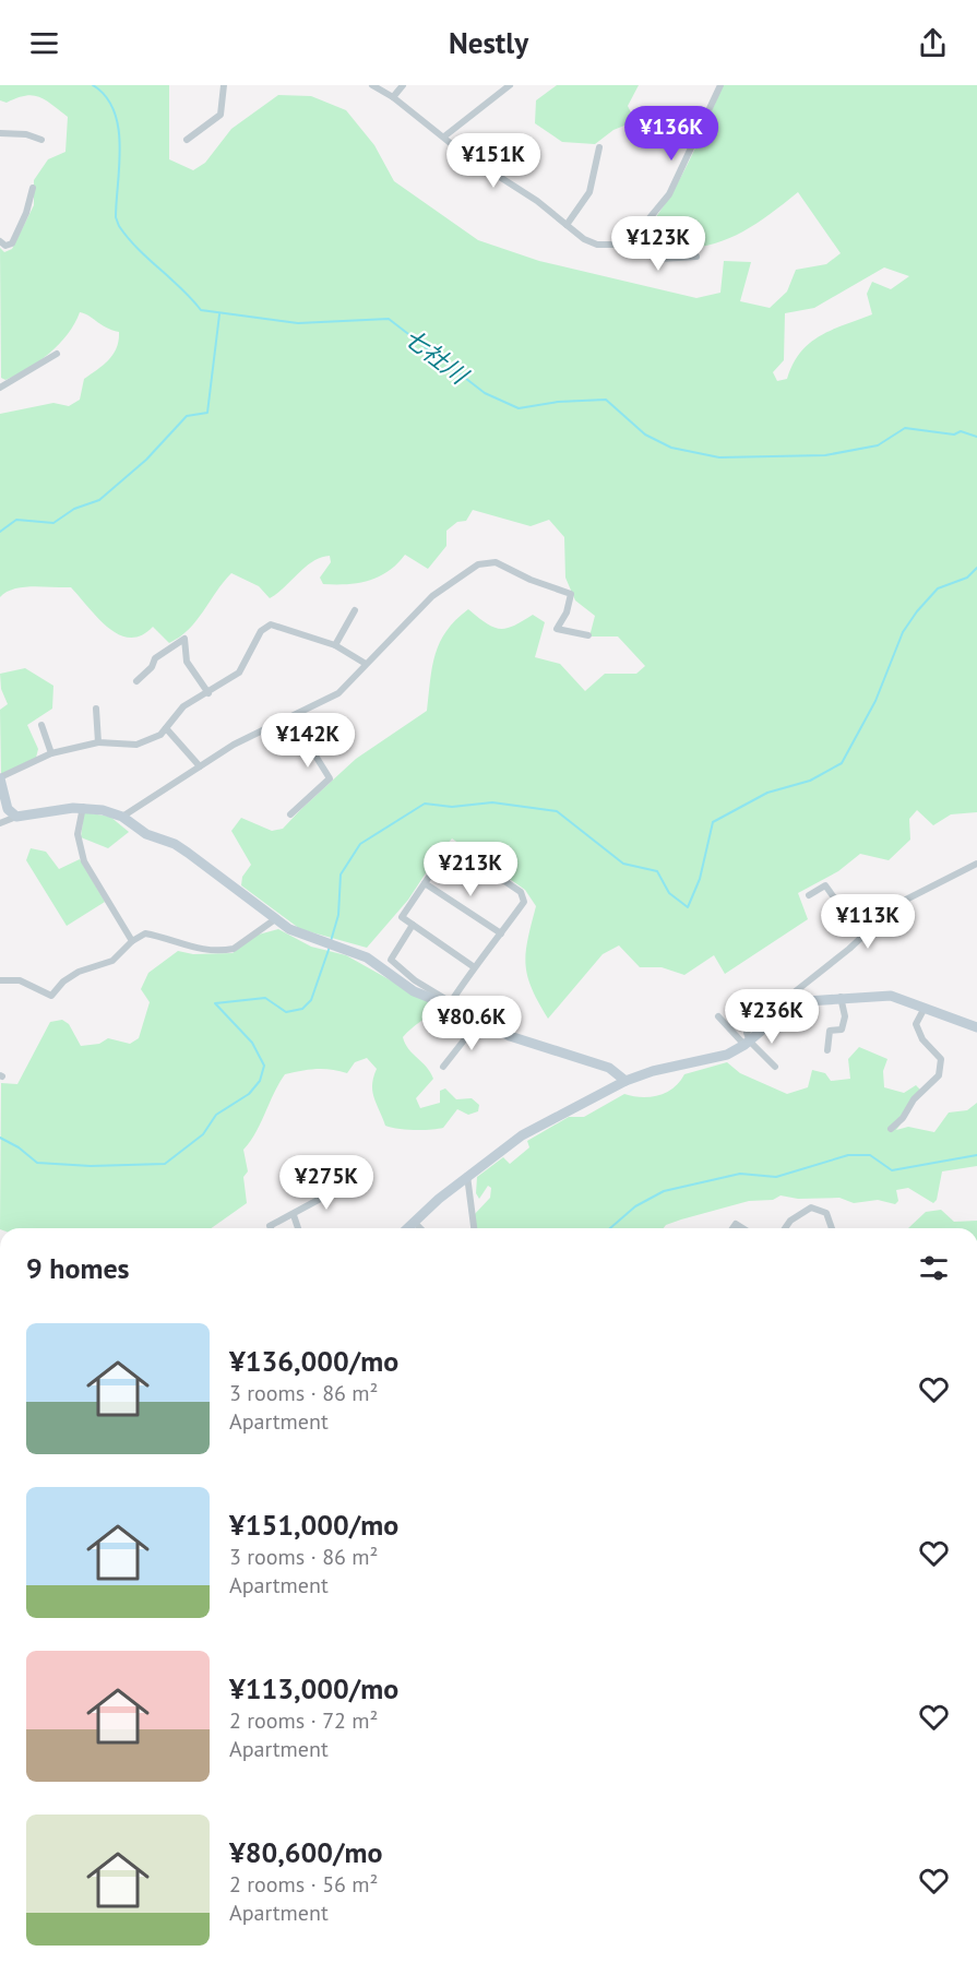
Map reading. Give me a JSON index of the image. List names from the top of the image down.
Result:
{
  "water": ["七社川"],
  "page": {
    "header": "Nestly",
    "price": [
      "¥136K",
      "¥151K",
      "¥123K",
      "¥142K",
      "¥213K",
      "¥113K",
      "¥236K",
      "¥80.6K",
      "¥275K"
    ],
    "heading": "9 homes",
    "list": [
      {
        "name": "¥136,000/mo",
        "note": "3 rooms · 86 m² · Apartment"
      },
      {
        "name": "¥151,000/mo",
        "note": "3 rooms · 86 m² · Apartment"
      },
      {
        "name": "¥113,000/mo",
        "note": "2 rooms · 72 m² · Apartment"
      },
      {
        "name": "¥80,600/mo",
        "note": "2 rooms · 56 m² · Apartment"
      }
    ]
  }
}
